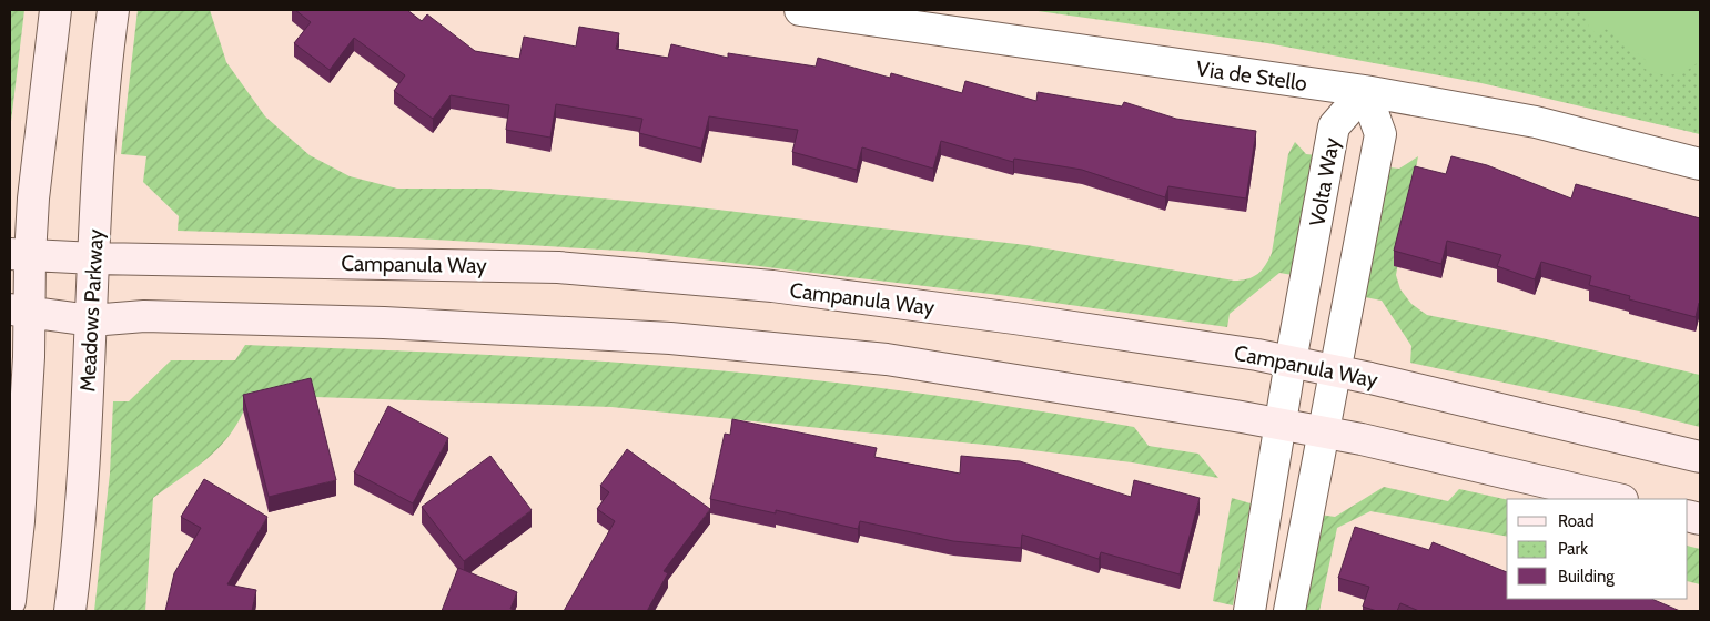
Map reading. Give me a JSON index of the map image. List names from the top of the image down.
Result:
{
  "streets": {
    "street": [
      "Via de Stello",
      "Volta Way",
      "Campanula Way",
      "Meadows Parkway"
    ]
  },
  "crossings": [
    ["Via de Stello", "Volta Way"],
    ["Volta Way", "Campanula Way"],
    ["Campanula Way", "Meadows Parkway"]
  ],
  "legend": ["Road", "Park", "Building"]
}
